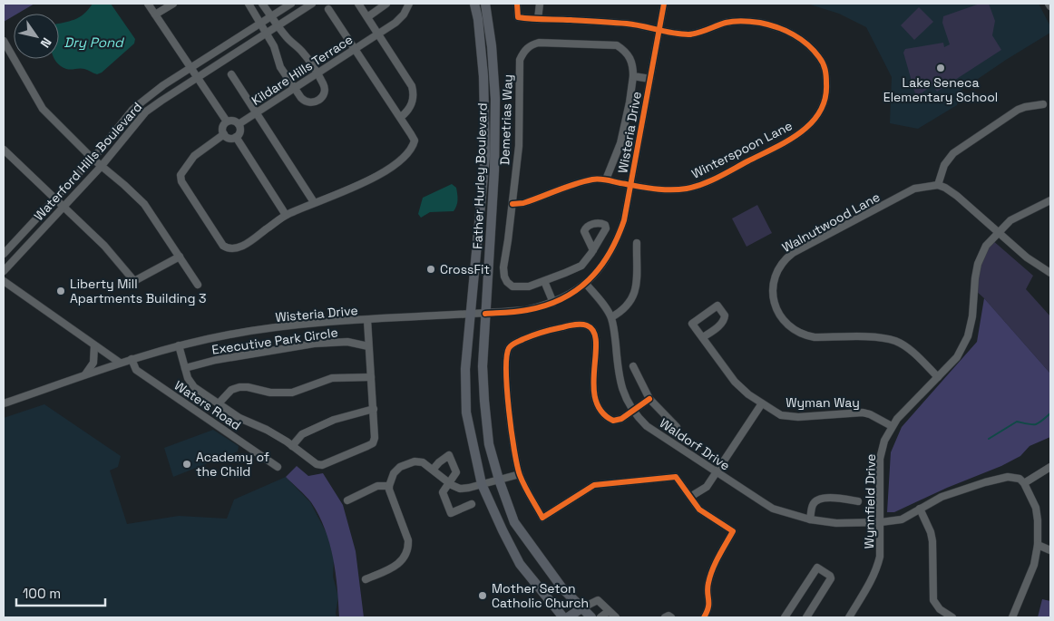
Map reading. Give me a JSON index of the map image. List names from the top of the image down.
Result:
{
  "streets": {
    "main road": ["Father Hurley Boulevard"],
    "street": [
      "Kildare Hills Terrace",
      "Demetrias Way",
      "Wisteria Drive",
      "Winterspoon Lane",
      "Waterford Hills Boulevard",
      "Walnutwood Lane",
      "Executive Park Circle",
      "Wyman Way",
      "Waters Road",
      "Waldorf Drive",
      "Wynnfield Drive"
    ]
  },
  "crossings": [
    ["Demetrias Way", "Winterspoon Lane"],
    ["Wisteria Drive", "Winterspoon Lane"],
    ["Wisteria Drive", "Father Hurley Boulevard"],
    ["Wisteria Drive", "Waters Road"],
    ["Wisteria Drive", "Waldorf Drive"],
    ["Walnutwood Lane", "Wynnfield Drive"],
    ["Wyman Way", "Wynnfield Drive"],
    ["Waldorf Drive", "Wynnfield Drive"]
  ],
  "water": ["Dry Pond"],
  "places": [
    "Lake Seneca Elementary School",
    "CrossFit",
    "Liberty Mill Apartments Building 3",
    "Academy of the Child",
    "Mother Seton Catholic Church"
  ],
  "scale_bar": "100 m",
  "north": "bottom right"
}
